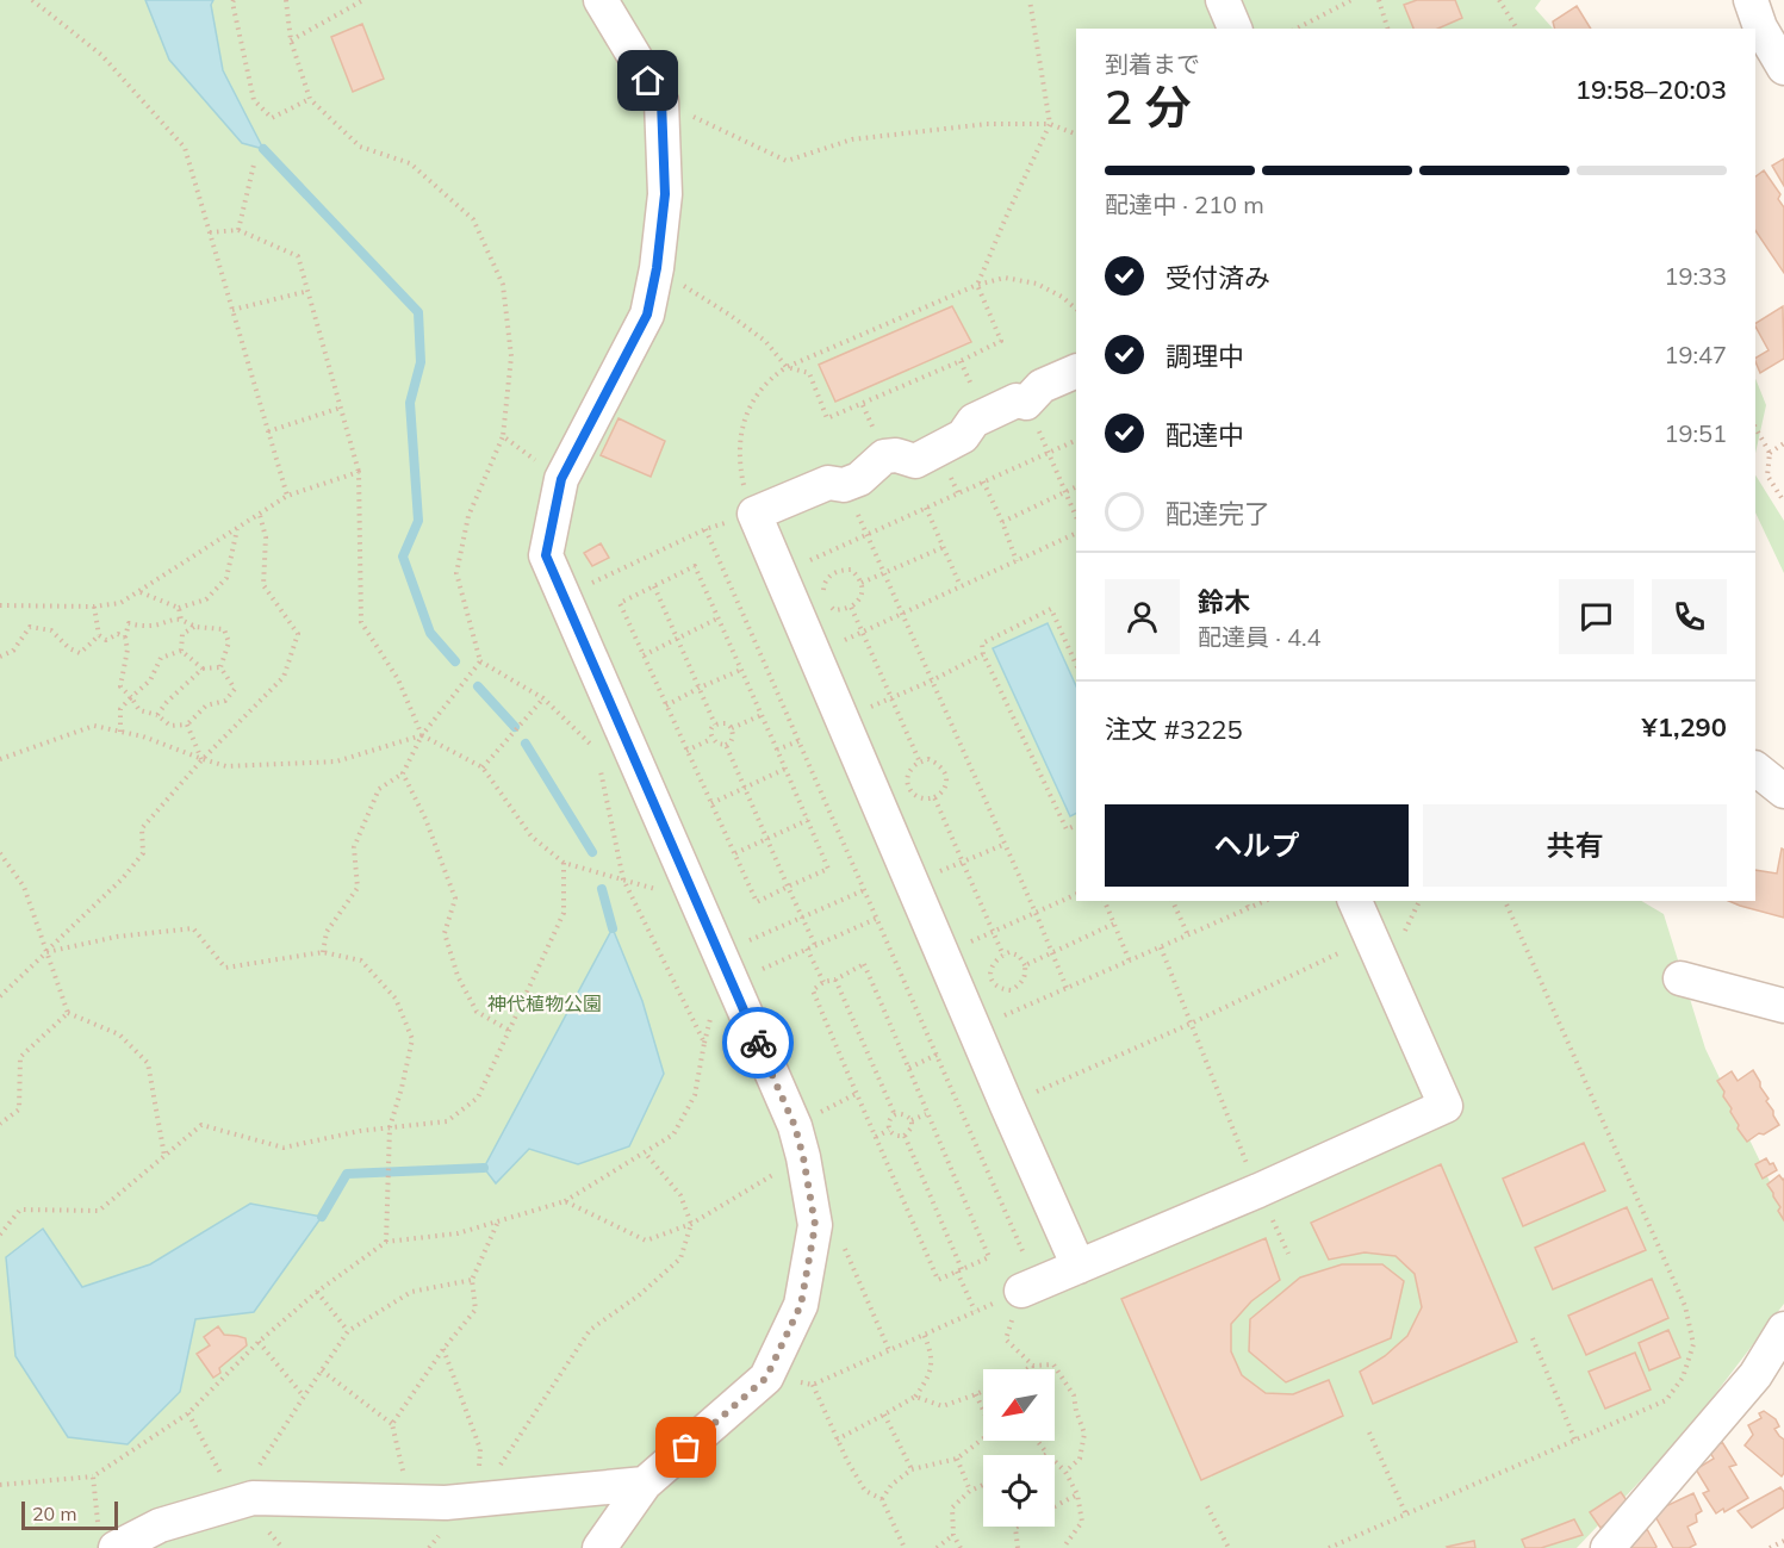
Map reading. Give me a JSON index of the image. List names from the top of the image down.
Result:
{
  "parks": ["神代植物公園"],
  "scale_bar": "20 m",
  "north": "bottom left",
  "page": {
    "heading": ["2 分", "到着まで", "19:58–20:03"],
    "panel": [
      "鈴木",
      "配達員 · 4.4",
      "注文 #3225",
      "¥1,290"
    ],
    "bar": "配達中 · 210 m",
    "list": [
      ["受付済み", "19:33"],
      ["調理中", "19:47"],
      ["配達中", "19:51"],
      "配達完了"
    ],
    "buttons": ["ヘルプ", "共有"],
    "scale": "20 m"
  }
}
